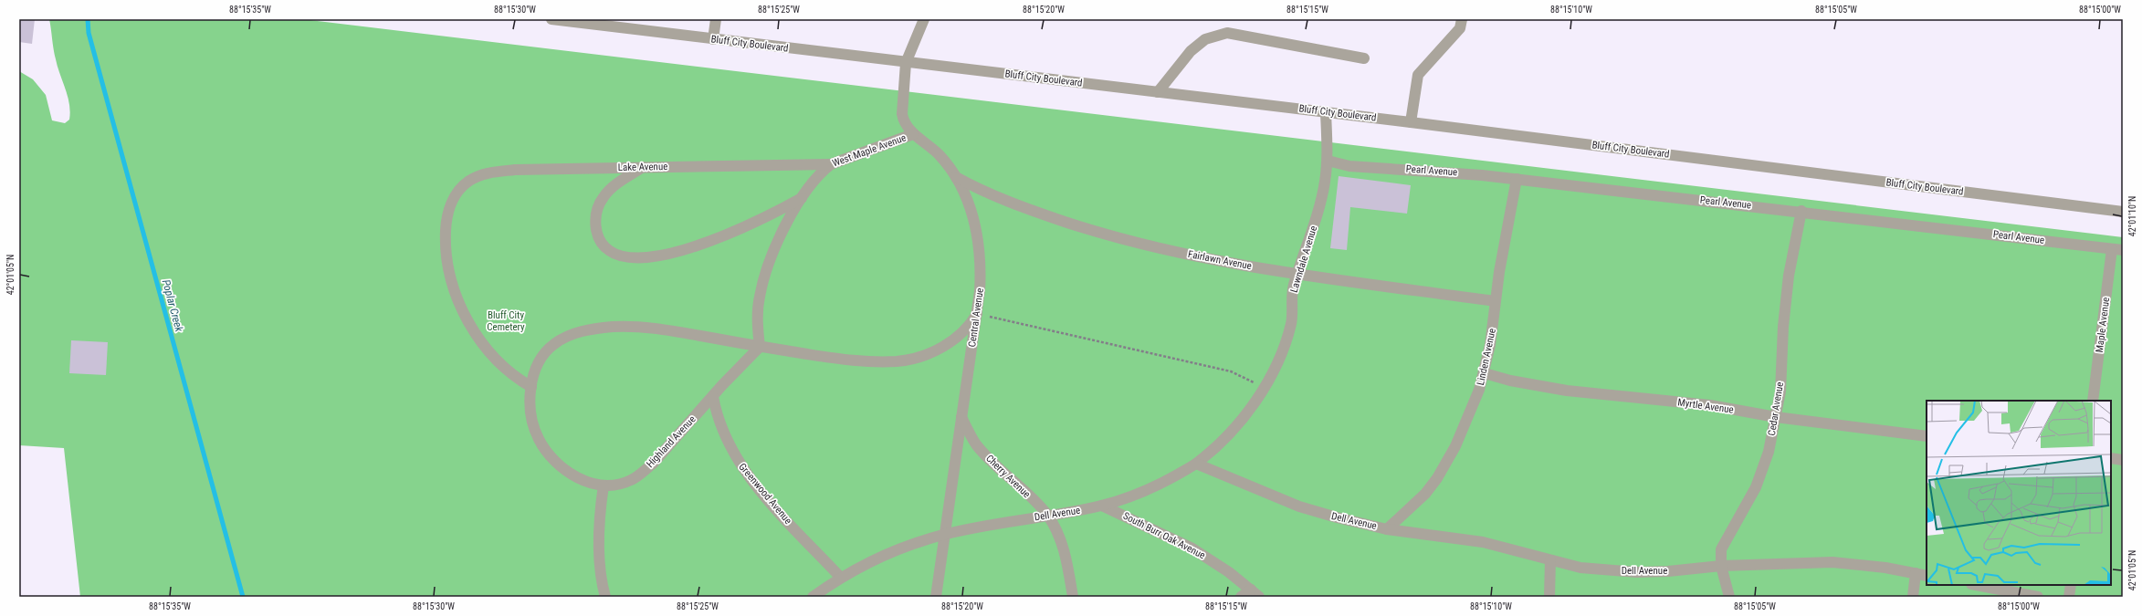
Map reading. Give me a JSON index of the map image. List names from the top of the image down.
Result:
{
  "streets": {
    "street": [
      "Bluff City Boulevard",
      "West Maple Avenue",
      "Lake Avenue",
      "Pearl Avenue",
      "Lawndale Avenue",
      "Fairlawn Avenue",
      "Central Avenue",
      "Maple Avenue",
      "Linden Avenue",
      "Myrtle Avenue",
      "Cedar Avenue",
      "Highland Avenue",
      "Cherry Avenue",
      "Greenwood Avenue",
      "Dell Avenue",
      "South Burr Oak Avenue"
    ]
  },
  "crossings": [
    ["Bluff City Boulevard", "Lawndale Avenue"],
    ["Bluff City Boulevard", "Central Avenue"],
    ["West Maple Avenue", "Lake Avenue"],
    ["West Maple Avenue", "Central Avenue"],
    ["West Maple Avenue", "Highland Avenue"],
    ["Lake Avenue", "Highland Avenue"],
    ["Pearl Avenue", "Lawndale Avenue"],
    ["Pearl Avenue", "Maple Avenue"],
    ["Pearl Avenue", "Linden Avenue"],
    ["Pearl Avenue", "Cedar Avenue"],
    ["Lawndale Avenue", "Fairlawn Avenue"],
    ["Lawndale Avenue", "Dell Avenue"],
    ["Fairlawn Avenue", "Central Avenue"],
    ["Fairlawn Avenue", "Linden Avenue"],
    ["Central Avenue", "Highland Avenue"],
    ["Central Avenue", "Cherry Avenue"],
    ["Central Avenue", "Dell Avenue"],
    ["Linden Avenue", "Myrtle Avenue"],
    ["Linden Avenue", "Dell Avenue"],
    ["Myrtle Avenue", "Cedar Avenue"],
    ["Cedar Avenue", "Dell Avenue"],
    ["Highland Avenue", "Greenwood Avenue"],
    ["Cherry Avenue", "Dell Avenue"],
    ["Greenwood Avenue", "Dell Avenue"],
    ["Dell Avenue", "South Burr Oak Avenue"]
  ],
  "water": ["Poplar Creek"],
  "parks": ["Bluff City Cemetery"],
  "coordinates": [
    "88°15'35\"W",
    "88°15'30\"W",
    "88°15'25\"W",
    "88°15'20\"W",
    "88°15'15\"W",
    "88°15'10\"W",
    "88°15'05\"W",
    "88°15'00\"W",
    "42°01'10\"N",
    "42°01'05\"N"
  ]
}
